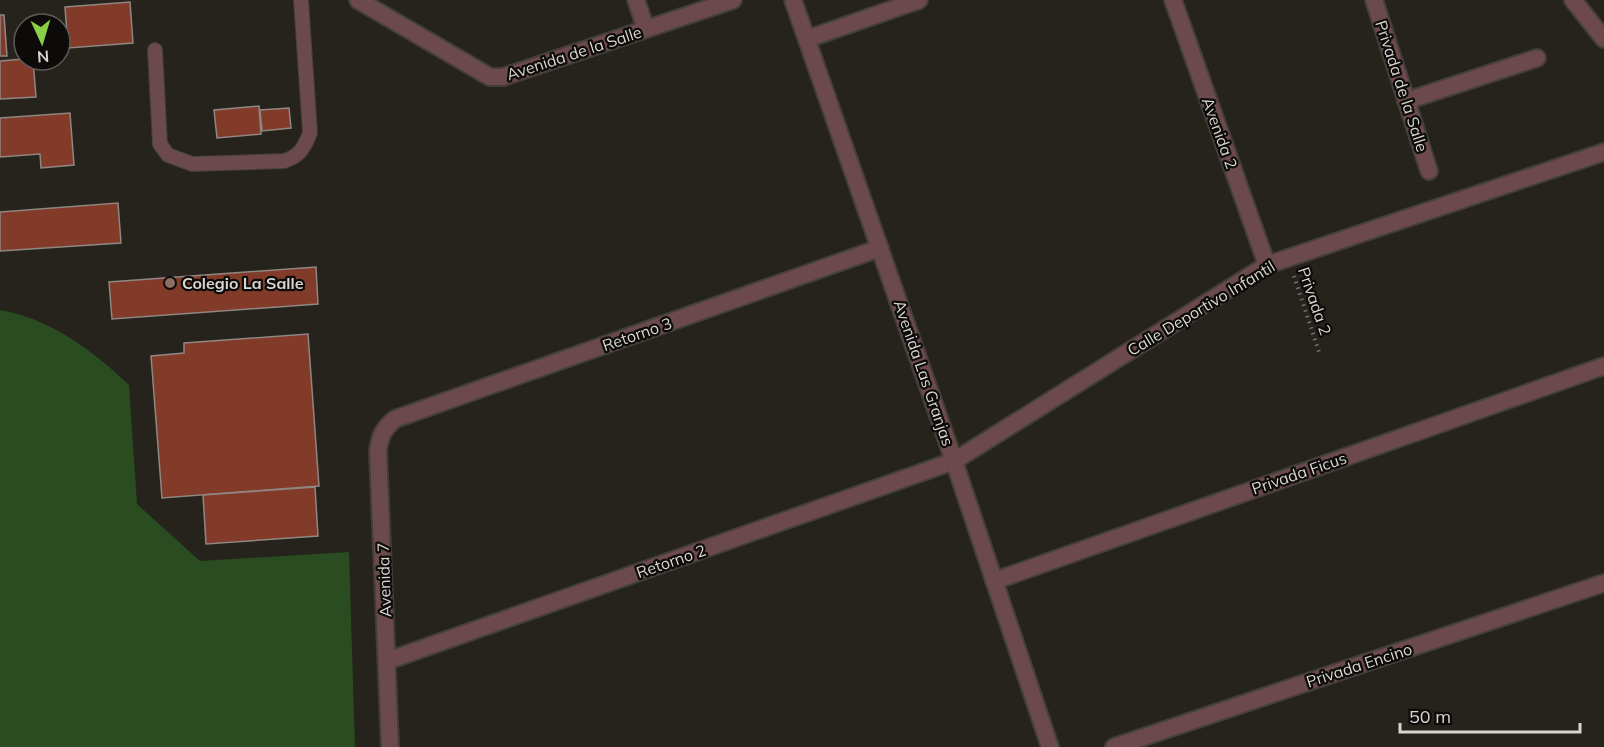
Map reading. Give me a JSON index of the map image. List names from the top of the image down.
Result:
{
  "streets": {
    "street": [
      "Avenida de la Salle",
      "Privada de la Salle",
      "Avenida 2",
      "Calle Deportivo Infantil",
      "Retorno 3",
      "Avenida Las Granjas",
      "Privada Ficus",
      "Retorno 2",
      "Avenida 7",
      "Privada Encino"
    ],
    "path": ["Privada 2"]
  },
  "crossings": [
    ["Avenida 2", "Calle Deportivo Infantil"],
    ["Privada 2", "Calle Deportivo Infantil"],
    ["Calle Deportivo Infantil", "Avenida Las Granjas"],
    ["Calle Deportivo Infantil", "Retorno 2"],
    ["Retorno 3", "Avenida Las Granjas"],
    ["Retorno 3", "Avenida 7"],
    ["Avenida Las Granjas", "Privada Ficus"],
    ["Avenida Las Granjas", "Retorno 2"],
    ["Retorno 2", "Avenida 7"]
  ],
  "places": ["Colegio La Salle"],
  "scale_bar": "50 m",
  "north": "bottom"
}
